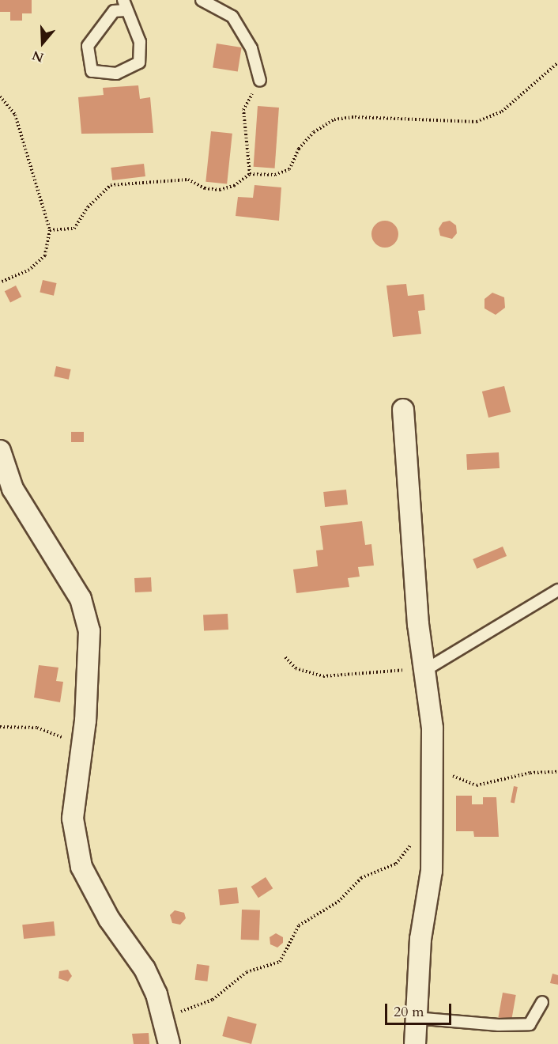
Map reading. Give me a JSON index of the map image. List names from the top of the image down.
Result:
{
  "scale_bar": "20 m",
  "north": "bottom"
}
